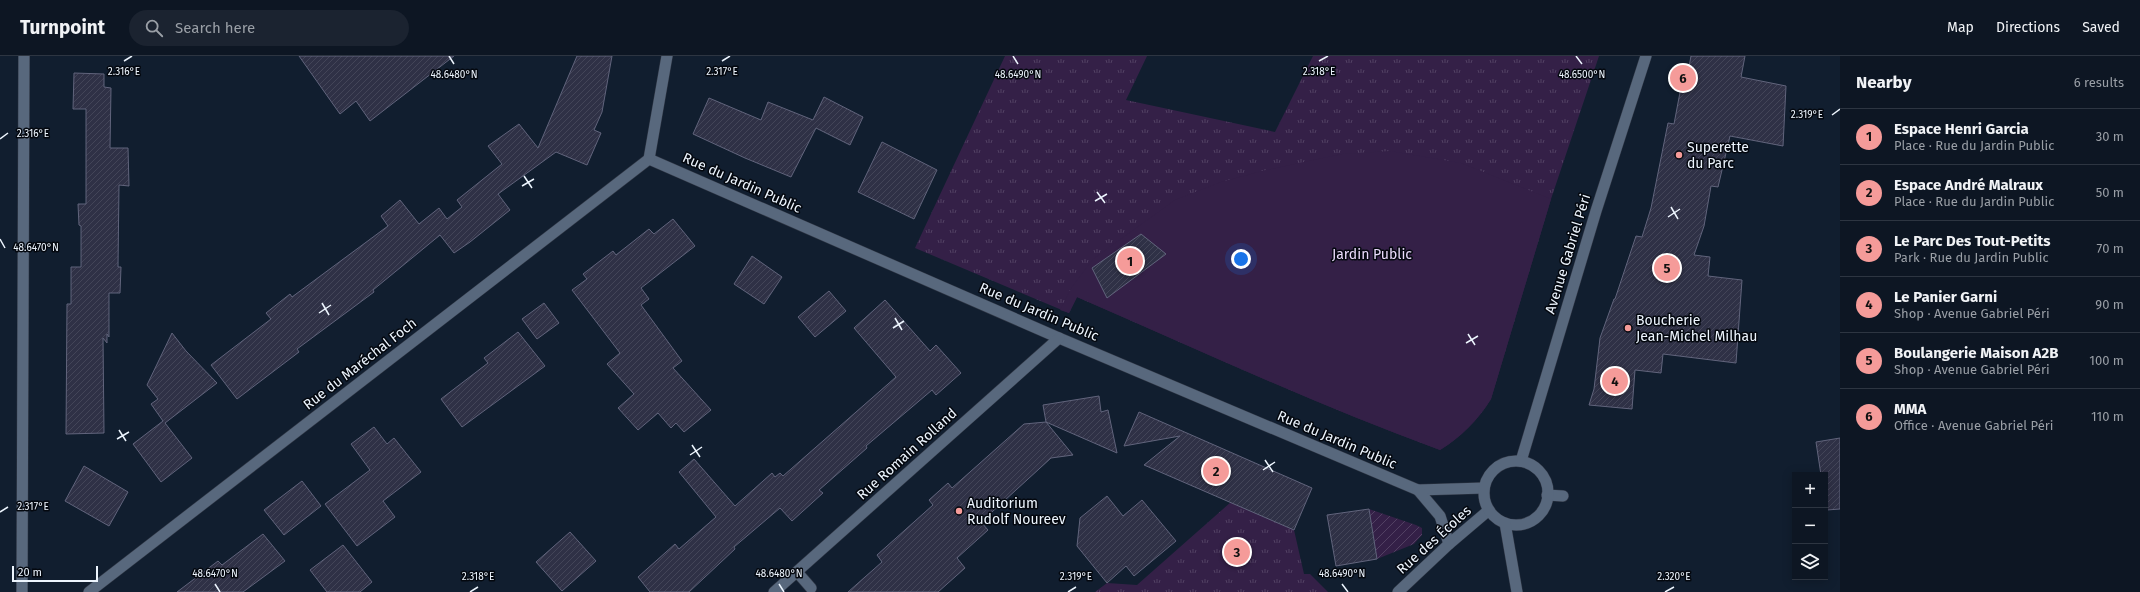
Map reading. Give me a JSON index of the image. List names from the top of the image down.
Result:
{
  "streets": {
    "street": [
      "Rue du Jardin Public",
      "Avenue Gabriel Péri",
      "Rue du Maréchal Foch",
      "Rue Romain Rolland",
      "Rue des Écoles"
    ]
  },
  "crossings": [
    ["Rue du Jardin Public", "Avenue Gabriel Péri"],
    ["Rue du Jardin Public", "Rue du Maréchal Foch"],
    ["Rue du Jardin Public", "Rue Romain Rolland"],
    ["Rue du Jardin Public", "Rue des Écoles"],
    ["Avenue Gabriel Péri", "Rue des Écoles"]
  ],
  "parks": ["Jardin Public"],
  "places": ["Superette du Parc", "Boucherie Jean-Michel Milhau", "Auditorium Rudolf Noureev"],
  "scale_bar": "20 m",
  "page": {
    "header": "Turnpoint",
    "search": "Search here",
    "nav": ["Map", "Directions", "Saved"],
    "heading": ["Nearby", "6 results"],
    "pins": [
      "6",
      "1",
      "5",
      "4",
      "2",
      "3"
    ],
    "list": [
      {
        "mark": "1",
        "name": "Espace Henri Garcia",
        "note": "Place · Rue du Jardin Public",
        "value": "30 m"
      },
      {
        "mark": "2",
        "name": "Espace André Malraux",
        "note": "Place · Rue du Jardin Public",
        "value": "50 m"
      },
      {
        "mark": "3",
        "name": "Le Parc Des Tout-Petits",
        "note": "Park · Rue du Jardin Public",
        "value": "70 m"
      },
      {
        "mark": "4",
        "name": "Le Panier Garni",
        "note": "Shop · Avenue Gabriel Péri",
        "value": "90 m"
      },
      {
        "mark": "5",
        "name": "Boulangerie Maison A2B",
        "note": "Shop · Avenue Gabriel Péri",
        "value": "100 m"
      },
      {
        "mark": "6",
        "name": "MMA",
        "note": "Office · Avenue Gabriel Péri",
        "value": "110 m"
      }
    ],
    "map_buttons": ["+", "−"],
    "scale": "20 m"
  },
  "coordinates": [
    "2.316°E",
    "2.317°E",
    "2.318°E",
    "48.6480°N",
    "48.6490°N",
    "48.6500°N",
    "2.319°E",
    "48.6470°N",
    "2.320°E"
  ]
}
